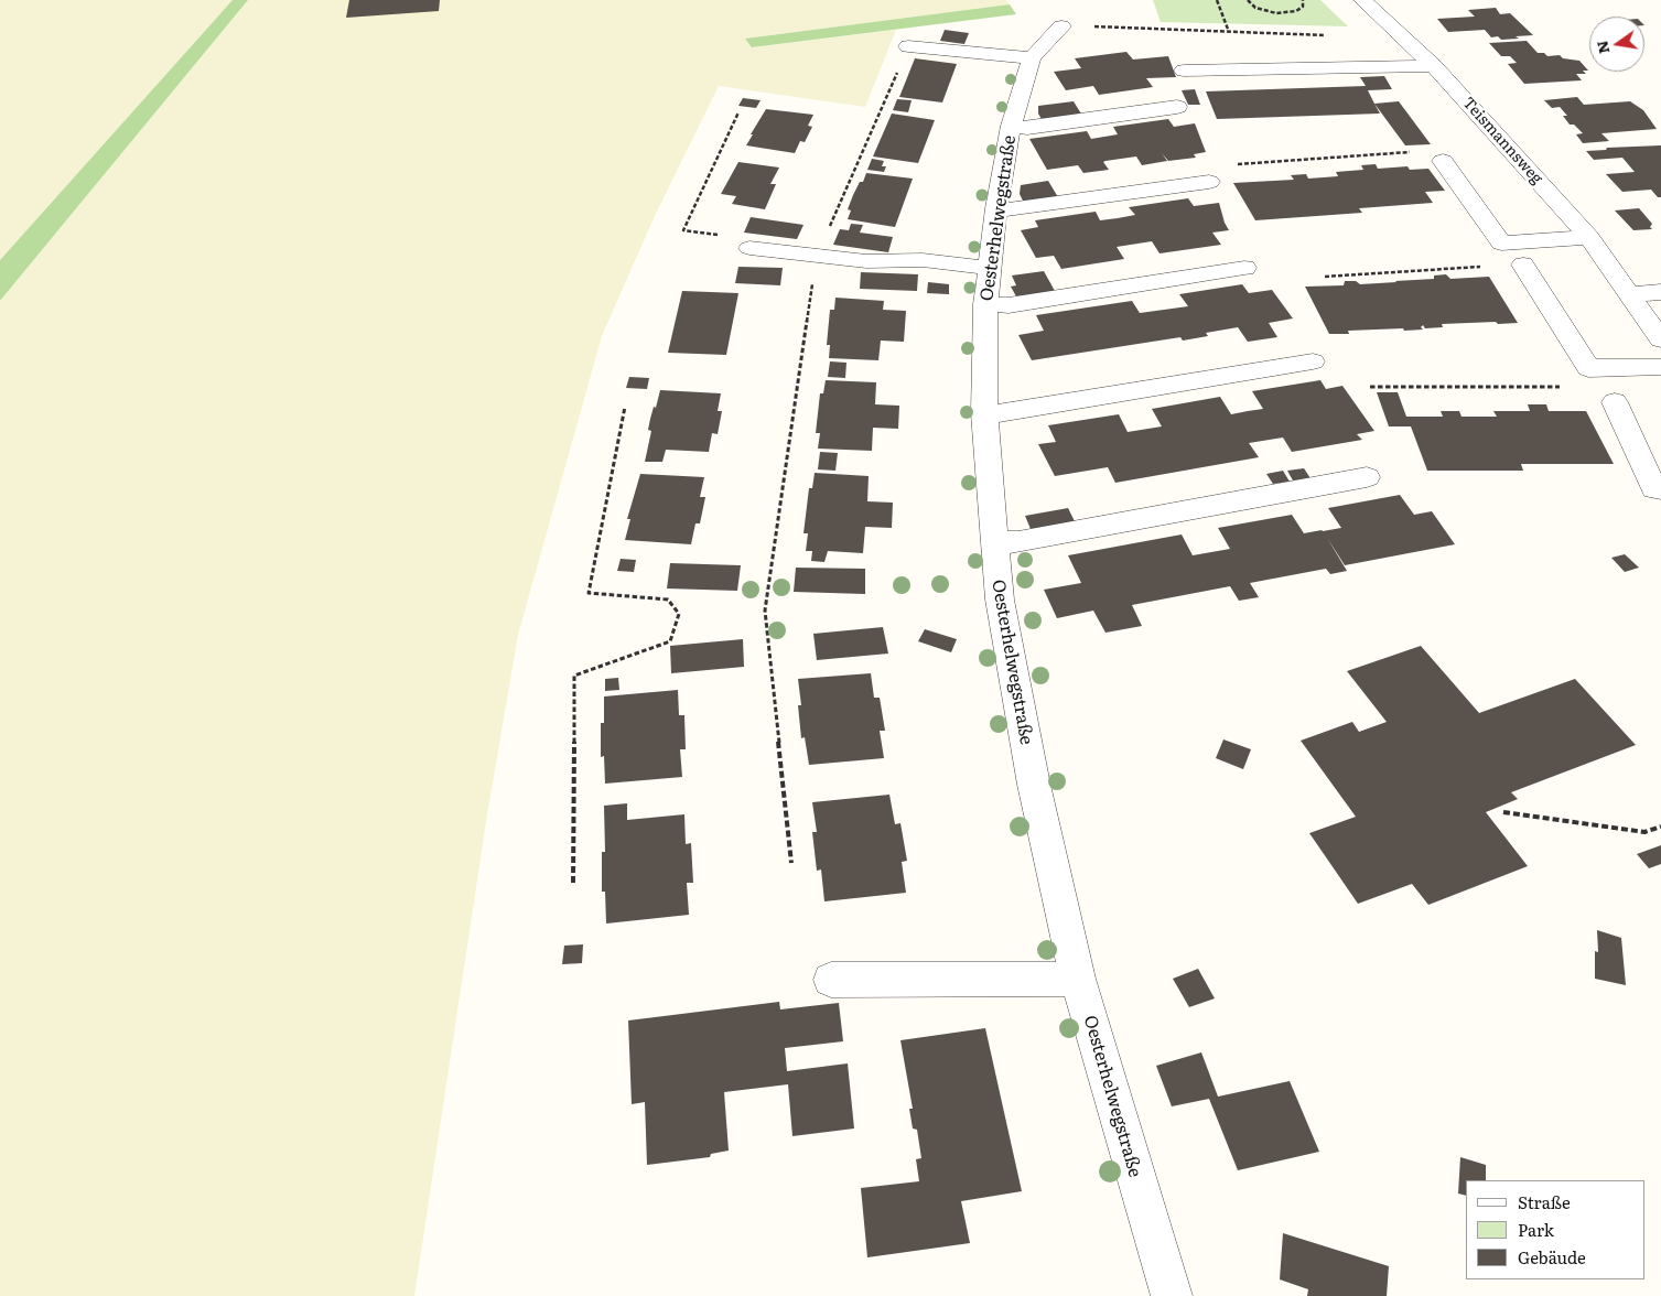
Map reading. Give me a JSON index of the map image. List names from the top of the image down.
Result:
{
  "streets": {
    "street": ["Teismannsweg", "Oesterhelwegstraße"]
  },
  "legend": ["Straße", "Park", "Gebäude"],
  "north": "left"
}
